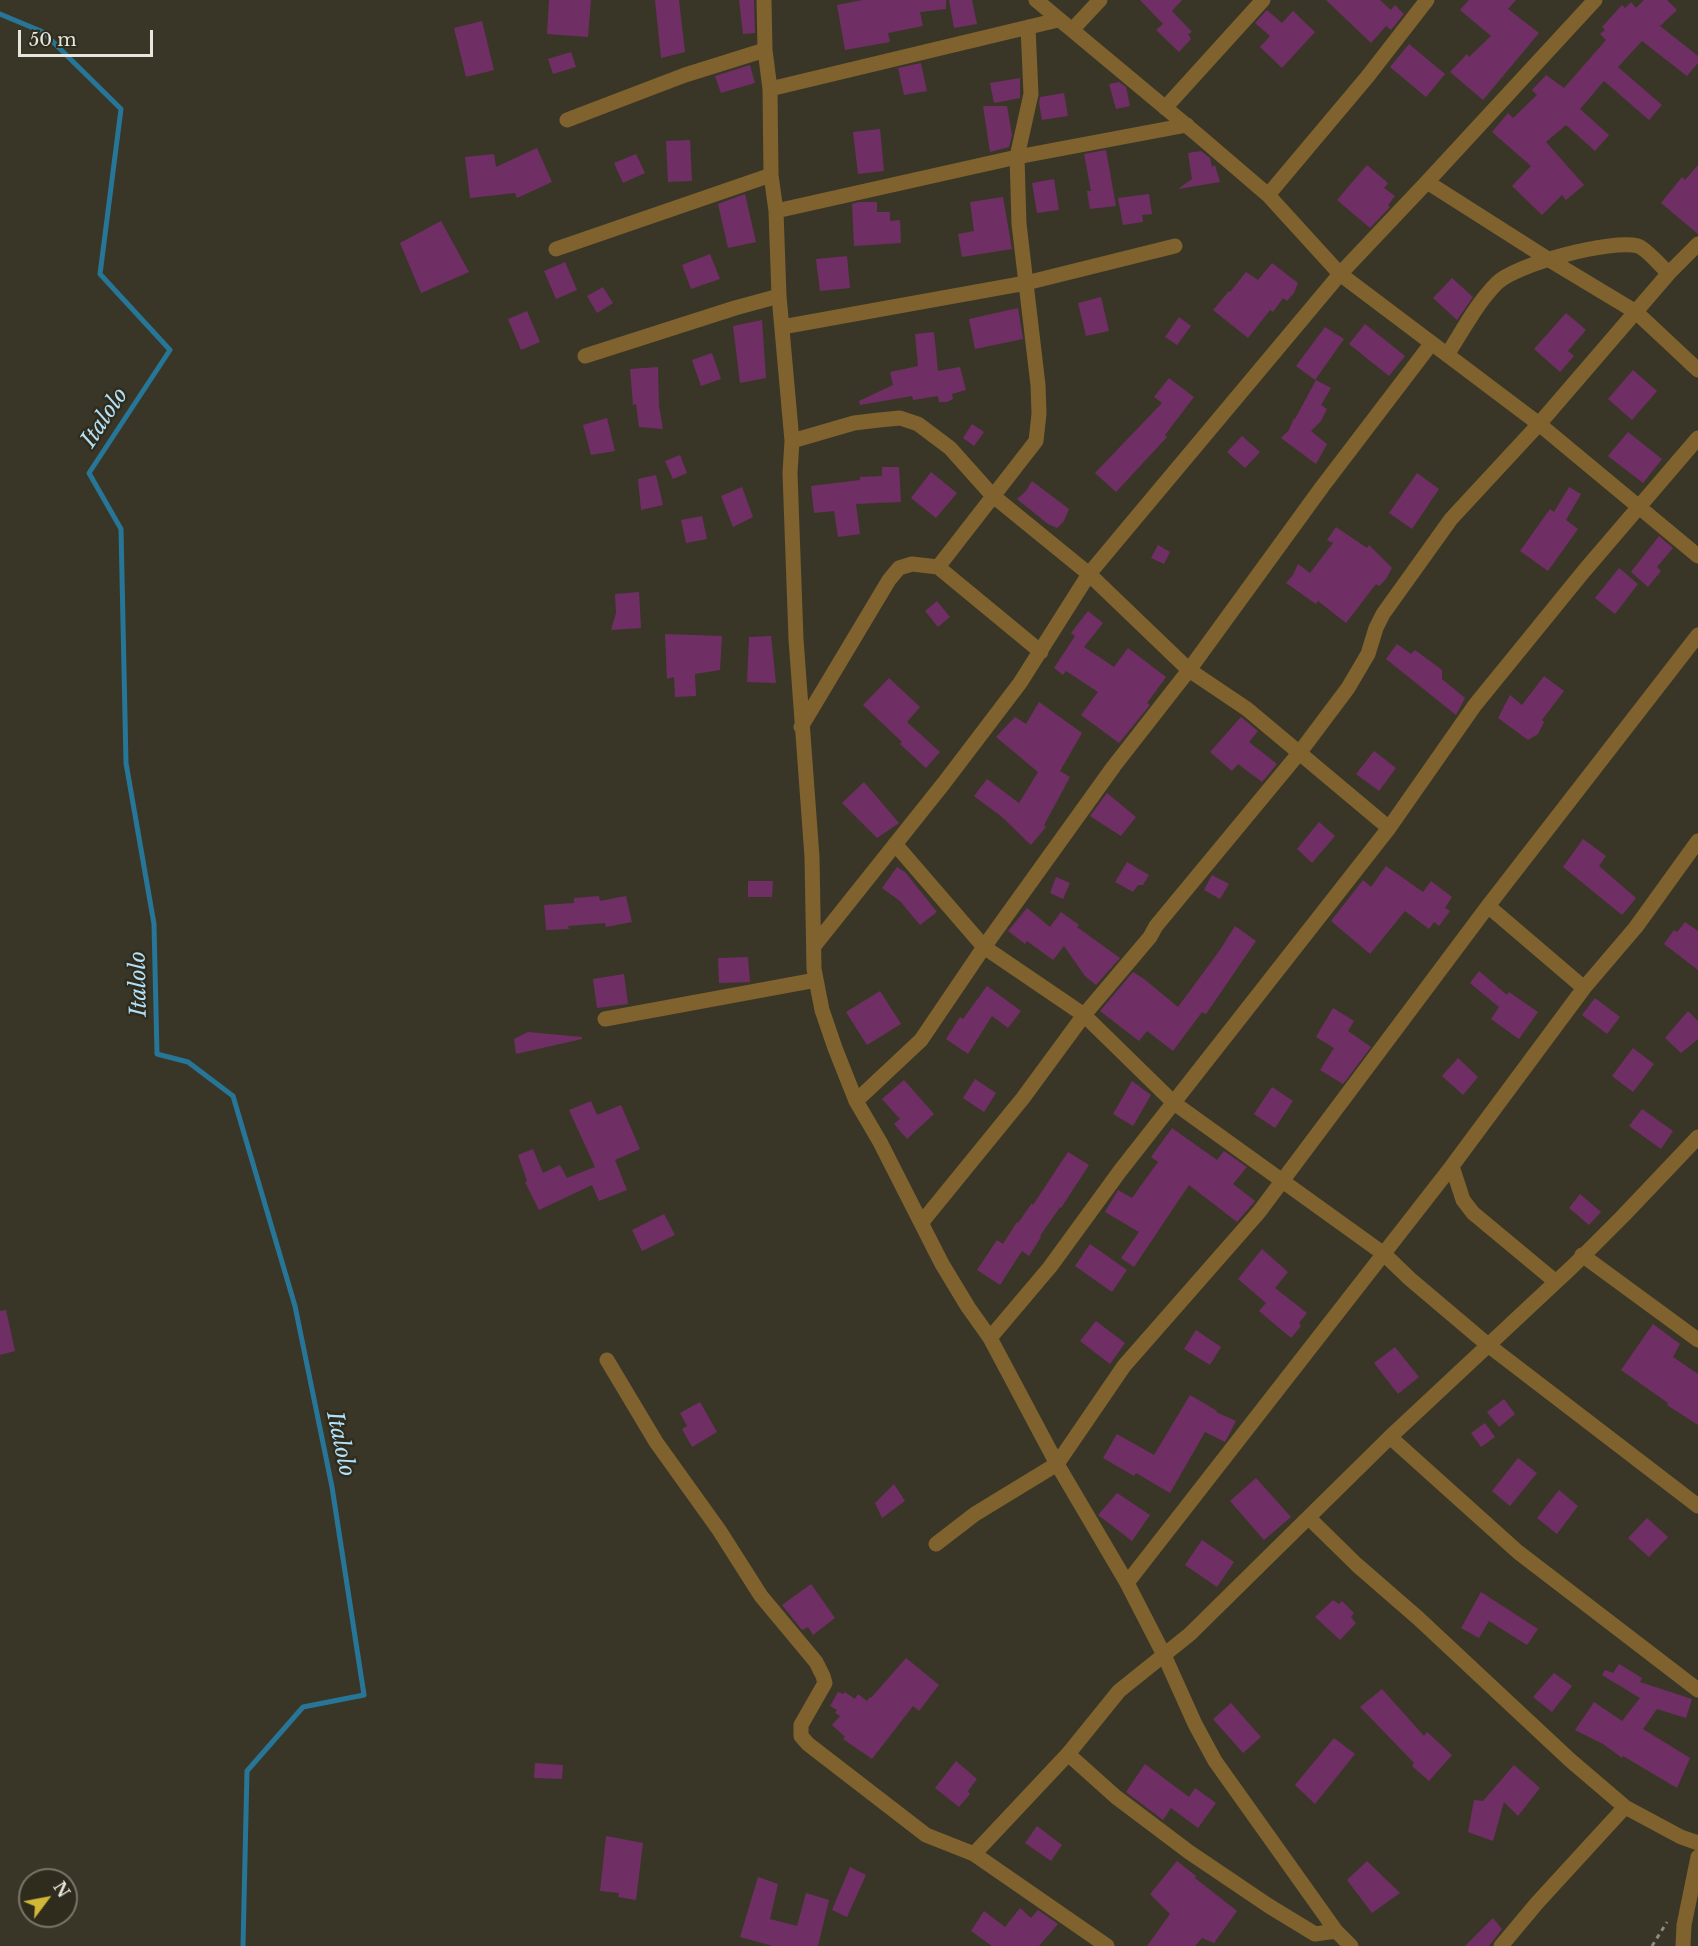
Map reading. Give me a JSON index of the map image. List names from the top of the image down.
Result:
{
  "water": ["Italolo"],
  "scale_bar": "50 m",
  "north": "top right"
}
